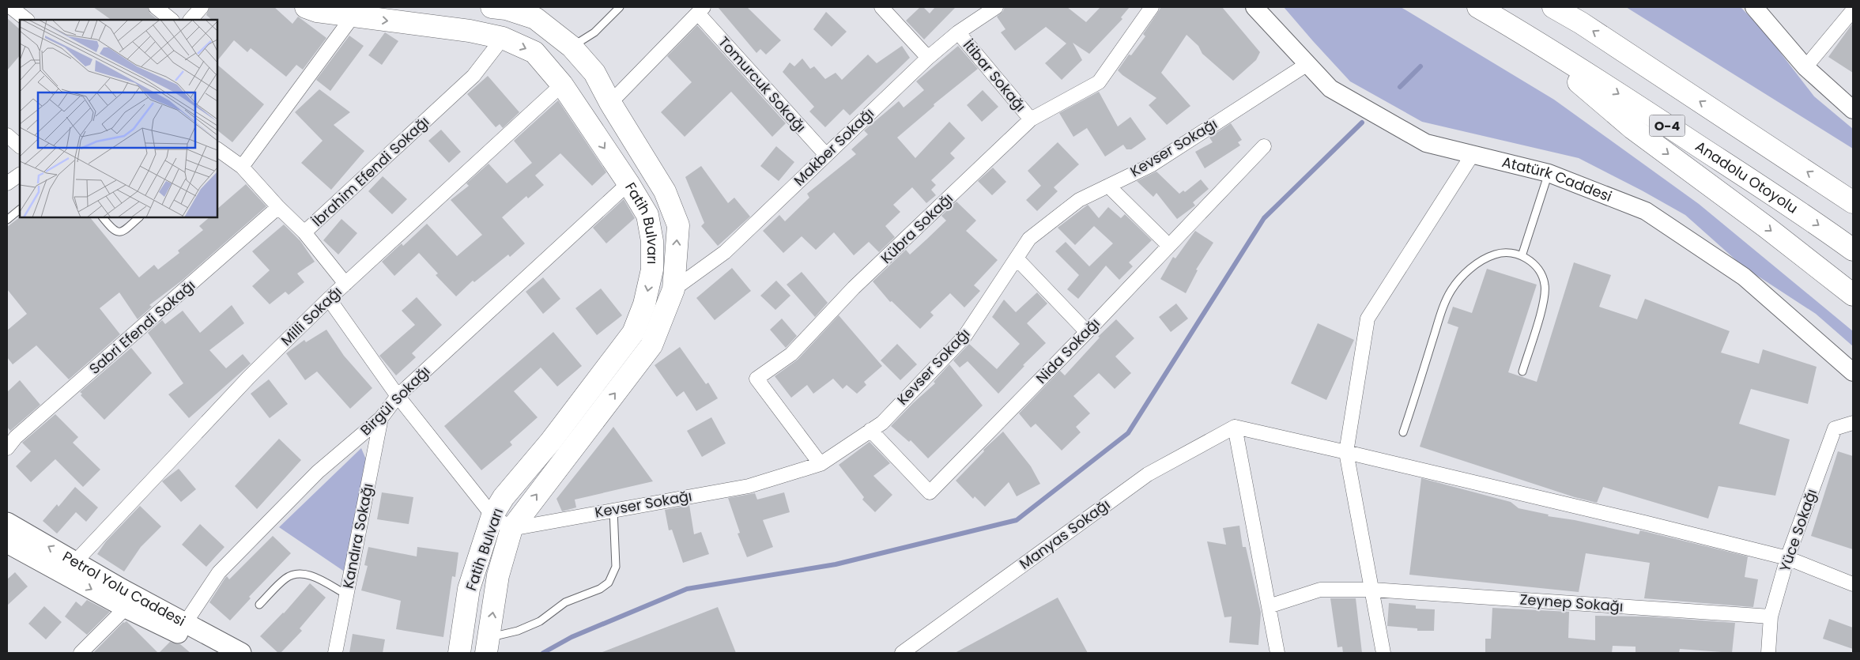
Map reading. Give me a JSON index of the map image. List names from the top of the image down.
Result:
{
  "streets": {
    "main road": [
      "O-4",
      "Anadolu Otoyolu",
      "Fatih Bulvarı",
      "Petrol Yolu Caddesi"
    ],
    "street": [
      "İtibar Sokağı",
      "Tomurcuk Sokağı",
      "Makber Sokağı",
      "Kevser Sokağı",
      "İbrahim Efendi Sokağı",
      "Atatürk Caddesi",
      "Kübra Sokağı",
      "Milli Sokağı",
      "Sabri Efendi Sokağı",
      "Nida Sokağı",
      "Birgül Sokağı",
      "Yüce Sokağı",
      "Manyas Sokağı",
      "Kandıra Sokağı",
      "Zeynep Sokağı"
    ]
  },
  "crossings": [
    ["İtibar Sokağı", "Makber Sokağı"],
    ["İtibar Sokağı", "Kübra Sokağı"],
    ["Tomurcuk Sokağı", "Makber Sokağı"],
    ["Makber Sokağı", "Fatih Bulvarı"],
    ["Kevser Sokağı", "Atatürk Caddesi"],
    ["Kevser Sokağı", "Fatih Bulvarı"],
    ["Kevser Sokağı", "Kübra Sokağı"],
    ["Kevser Sokağı", "Nida Sokağı"],
    ["İbrahim Efendi Sokağı", "Fatih Bulvarı"],
    ["İbrahim Efendi Sokağı", "Sabri Efendi Sokağı"],
    ["Fatih Bulvarı", "Milli Sokağı"],
    ["Fatih Bulvarı", "Birgül Sokağı"],
    ["Milli Sokağı", "Petrol Yolu Caddesi"],
    ["Birgül Sokağı", "Kandıra Sokağı"],
    ["Birgül Sokağı", "Petrol Yolu Caddesi"],
    ["Yüce Sokağı", "Zeynep Sokağı"]
  ]
}
